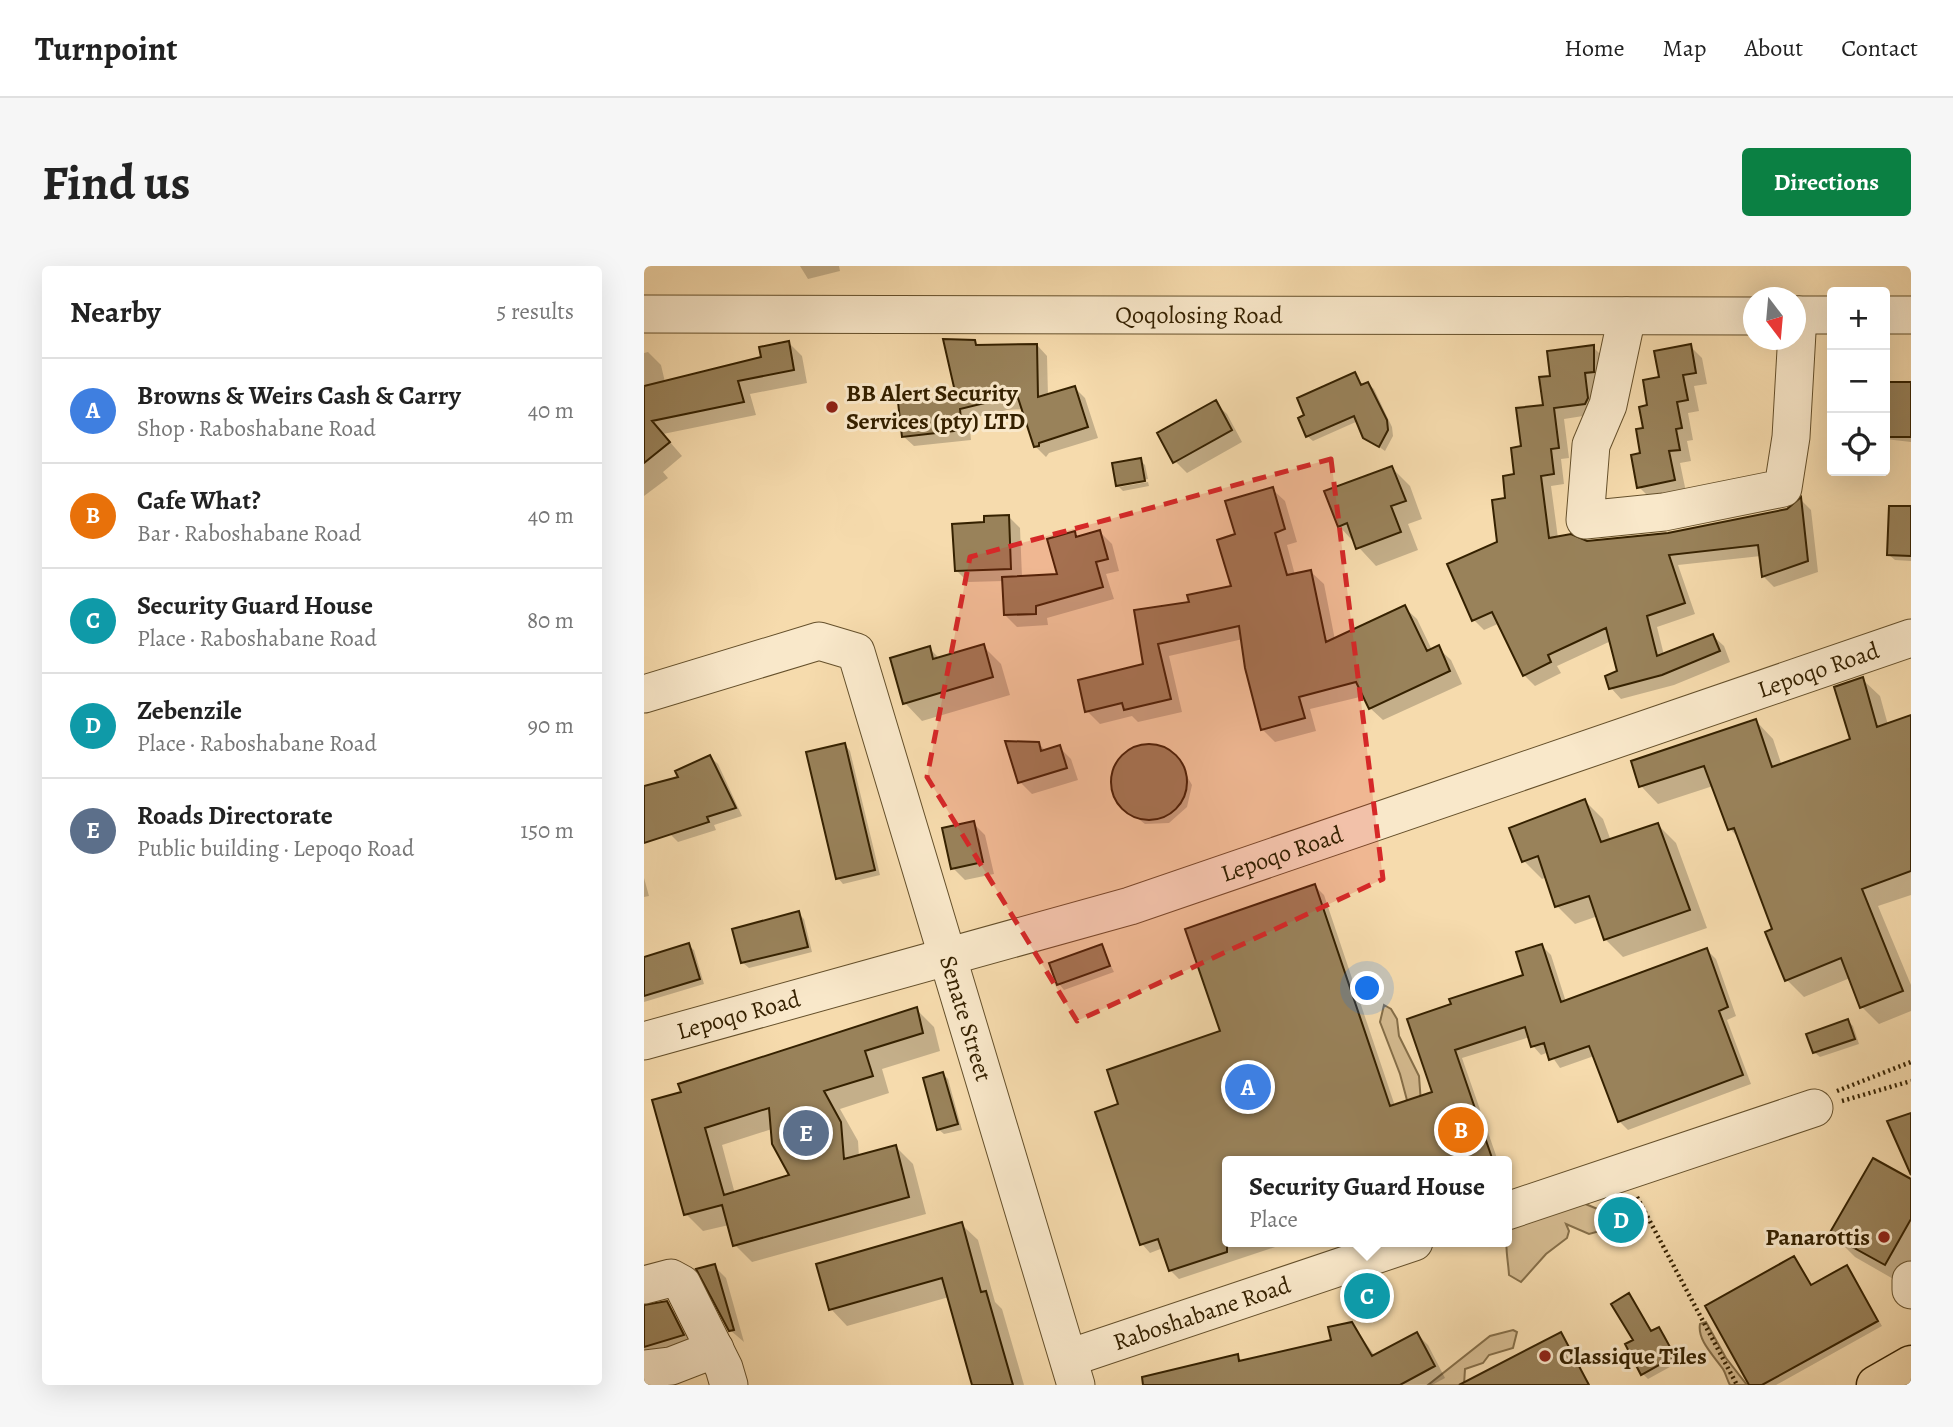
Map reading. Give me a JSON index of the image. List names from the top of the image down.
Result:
{
  "streets": {
    "street": [
      "Qoqolosing Road",
      "Lepoqo Road",
      "Senate Street",
      "Raboshabane Road"
    ]
  },
  "crossings": [
    ["Lepoqo Road", "Senate Street"],
    ["Senate Street", "Raboshabane Road"]
  ],
  "places": ["BB Alert Security Services (pty) LTD", "Panarottis", "Classique Tiles"],
  "north": "bottom",
  "page": {
    "header": "Turnpoint",
    "nav": [
      "Home",
      "Map",
      "About",
      "Contact"
    ],
    "buttons": "Directions",
    "title": "Find us",
    "heading": ["Nearby", "5 results"],
    "map_buttons": ["+", "−"],
    "list": [
      {
        "mark": "A",
        "name": "Browns & Weirs Cash & Carry",
        "note": "Shop · Raboshabane Road",
        "value": "40 m"
      },
      {
        "mark": "B",
        "name": "Cafe What?",
        "note": "Bar · Raboshabane Road",
        "value": "40 m"
      },
      {
        "mark": "C",
        "name": "Security Guard House",
        "note": "Place · Raboshabane Road",
        "value": "80 m"
      },
      {
        "mark": "D",
        "name": "Zebenzile",
        "note": "Place · Raboshabane Road",
        "value": "90 m"
      },
      {
        "mark": "E",
        "name": "Roads Directorate",
        "note": "Public building · Lepoqo Road",
        "value": "150 m"
      }
    ],
    "pins": [
      "A",
      "B",
      "E",
      "D",
      "C"
    ],
    "popup": ["Security Guard House", "Place"]
  }
}
